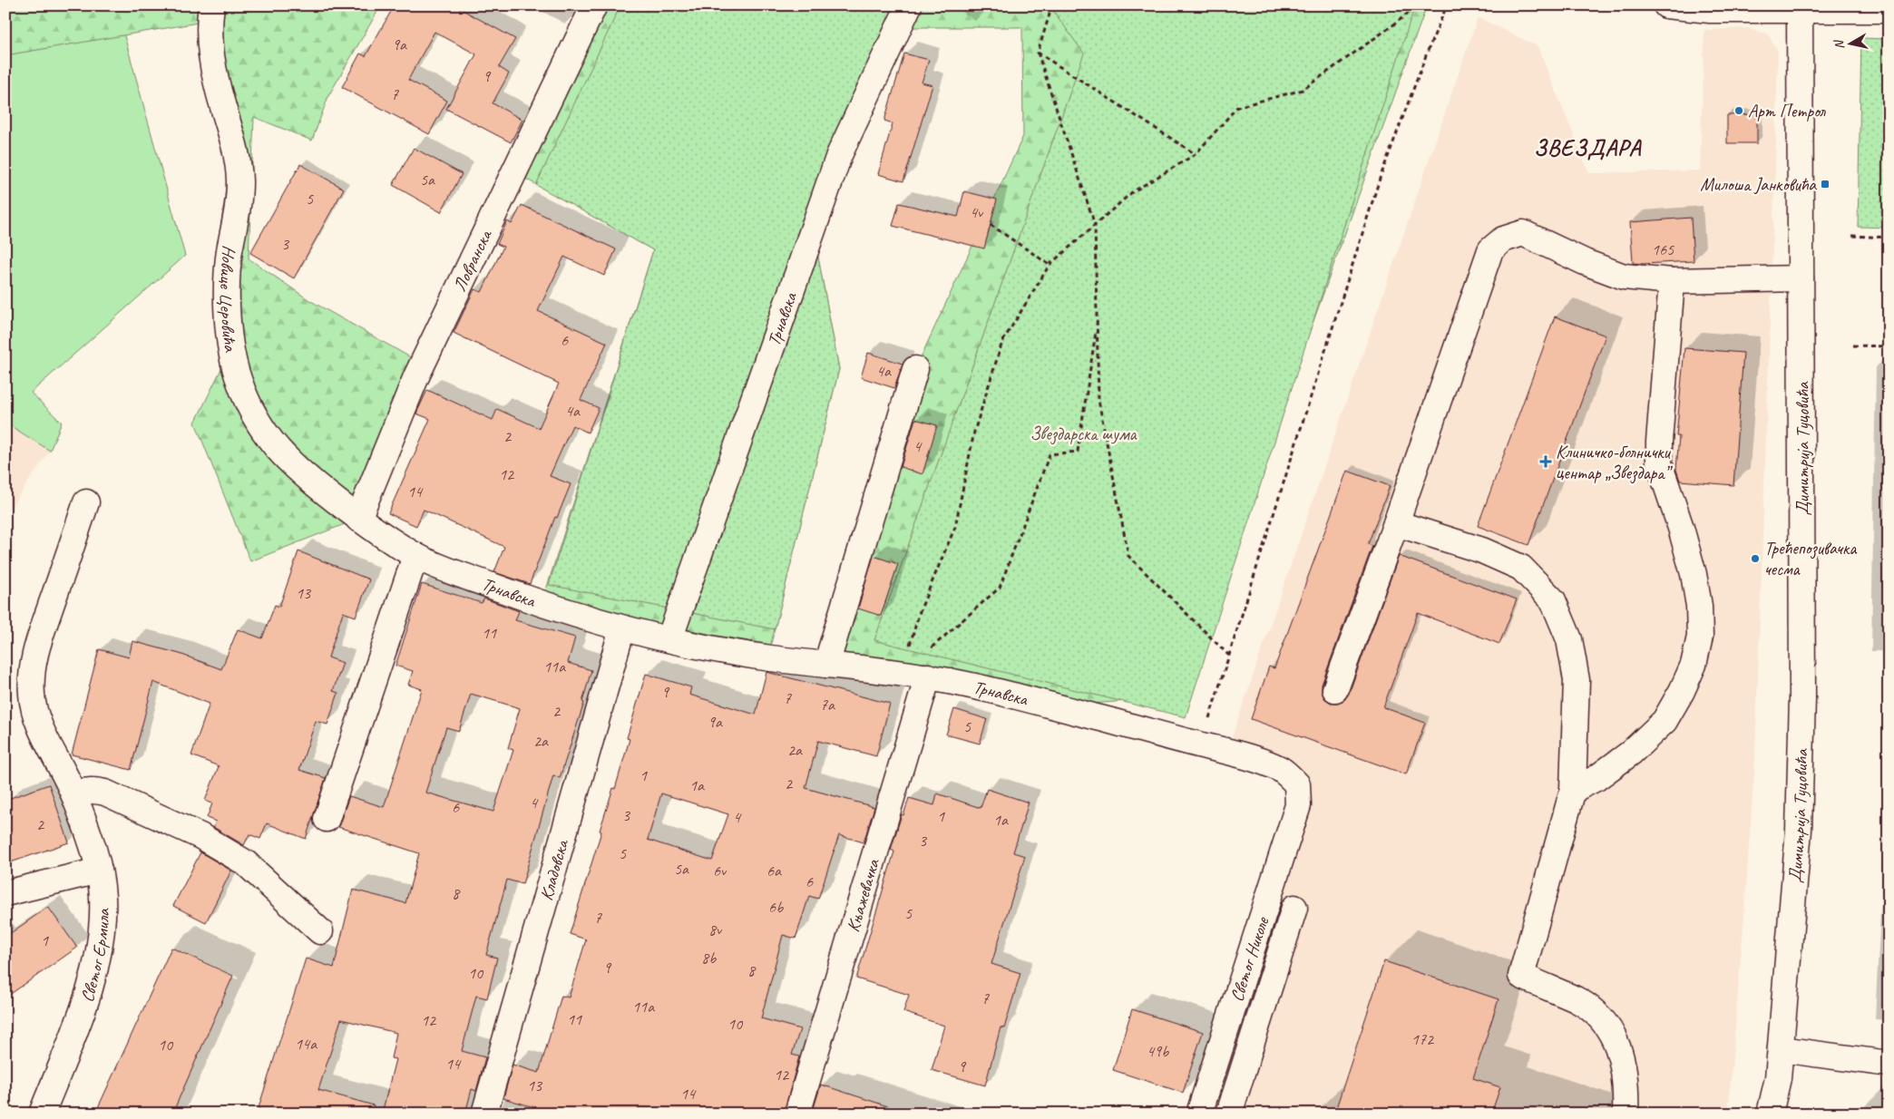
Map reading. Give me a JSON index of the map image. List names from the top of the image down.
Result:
{
  "streets": {
    "street": [
      "Ловранска",
      "Новице Церовића",
      "Трнавска",
      "Димитрија Туцовића",
      "Кладовска",
      "Књажевачка",
      "Светог Ермила",
      "Светог Николе"
    ]
  },
  "crossings": [
    ["Ловранска", "Новице Церовића"],
    ["Ловранска", "Трнавска"],
    ["Новице Церовића", "Трнавска"],
    ["Трнавска", "Кладовска"],
    ["Трнавска", "Књажевачка"],
    ["Трнавска", "Светог Николе"]
  ],
  "districts": ["ЗВЕЗДАРА"],
  "parks": ["Звездарска шума"],
  "places": {
    "other": ["Арт Петрол", "Трећепозивачка чесма"],
    "transit": ["Милоша Јанковића"],
    "health": ["Клиничко-болнички центар „Звездара”"]
  },
  "house_numbers": [
    "9a",
    "9",
    "7",
    "5a",
    "5",
    "4v",
    "3",
    "165",
    "6",
    "4a",
    "4a",
    "2",
    "4",
    "12",
    "14",
    "13",
    "11",
    "11a",
    "9",
    "7",
    "7a",
    "2",
    "9a",
    "5",
    "2a",
    "2a",
    "1",
    "2",
    "1a",
    "4",
    "6",
    "3",
    "1",
    "4",
    "1a",
    "2",
    "3",
    "5",
    "5a",
    "6v",
    "6a",
    "6",
    "8",
    "6b",
    "5",
    "7",
    "8v",
    "1",
    "8b",
    "9",
    "8",
    "10",
    "7",
    "11a",
    "11",
    "12",
    "10",
    "172",
    "14a",
    "10",
    "49b",
    "14",
    "9",
    "12",
    "13",
    "14"
  ],
  "north": "left"
}
